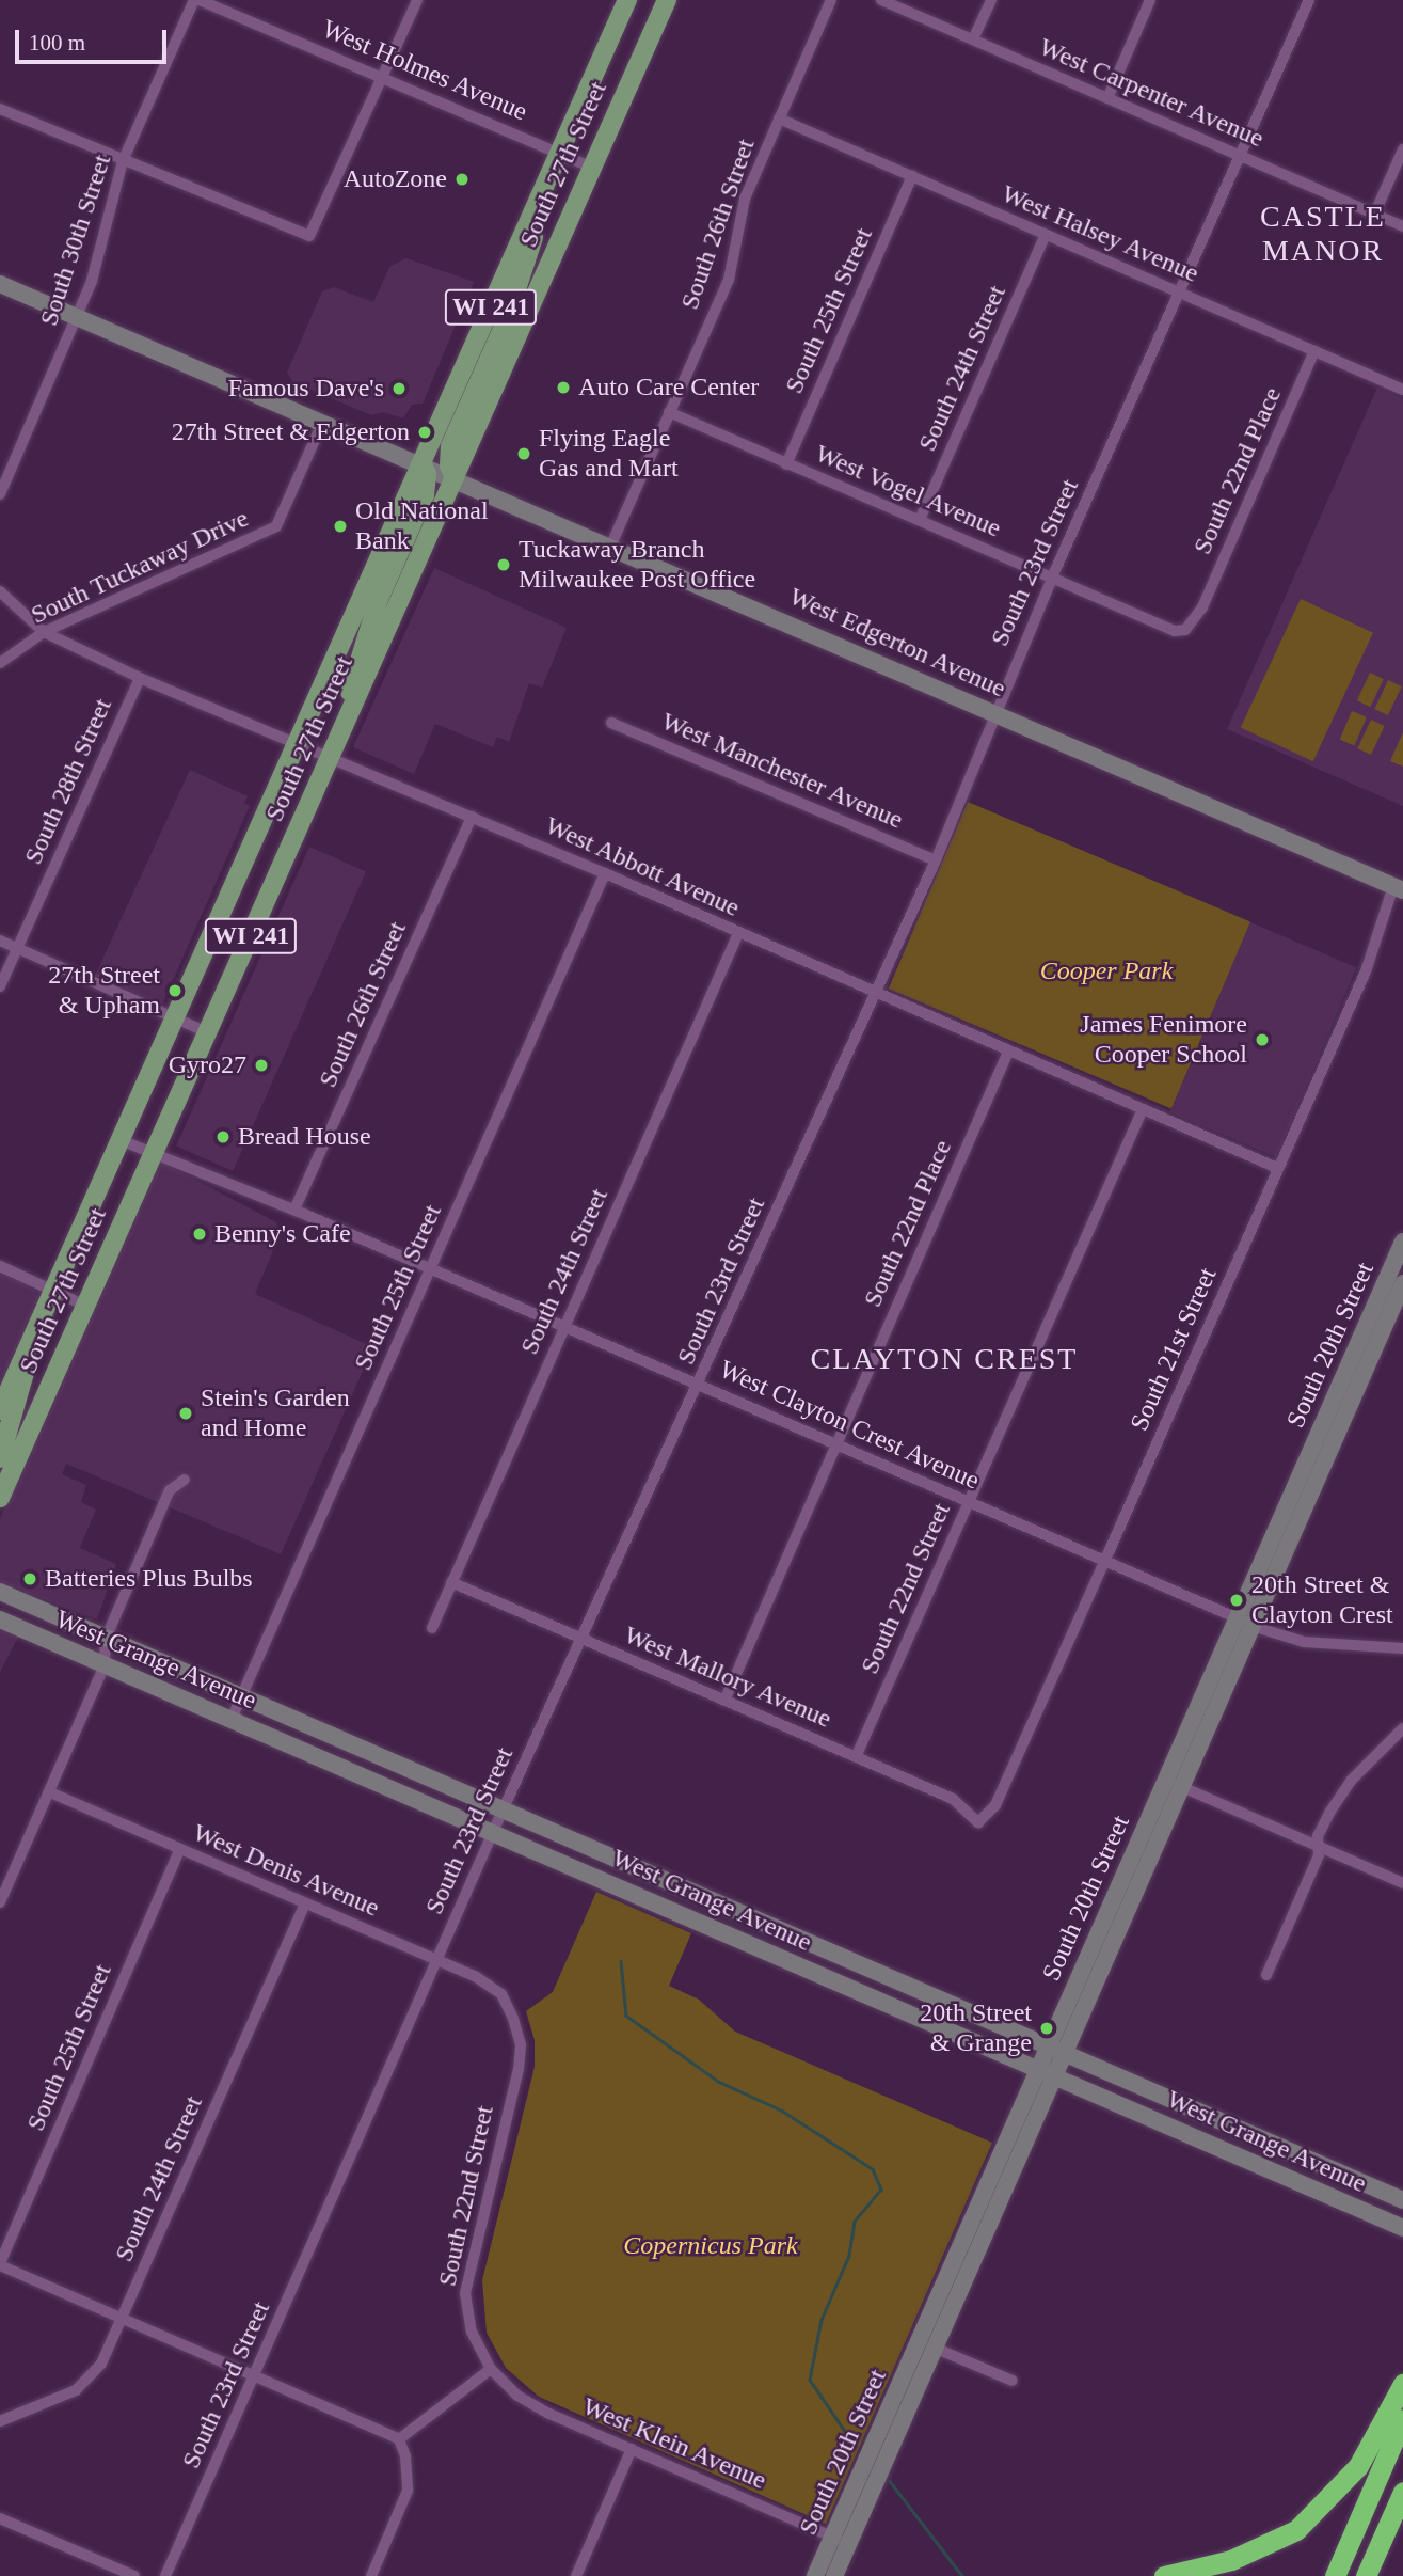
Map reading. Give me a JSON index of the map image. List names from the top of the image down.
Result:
{
  "streets": {
    "main road": ["South 27th Street", "WI 241"],
    "street": [
      "West Holmes Avenue",
      "West Carpenter Avenue",
      "South 26th Street",
      "West Halsey Avenue",
      "South 30th Street",
      "South 25th Street",
      "South 24th Street",
      "South 22nd Place",
      "West Vogel Avenue",
      "South 23rd Street",
      "South Tuckaway Drive",
      "West Edgerton Avenue",
      "West Manchester Avenue",
      "South 28th Street",
      "West Abbott Avenue",
      "South 20th Street",
      "South 21st Street",
      "West Clayton Crest Avenue",
      "South 22nd Street",
      "West Grange Avenue",
      "West Mallory Avenue",
      "West Denis Avenue",
      "West Klein Avenue"
    ]
  },
  "crossings": [
    ["West Holmes Avenue", "South 27th Street"],
    ["West Holmes Avenue", "South 30th Street"],
    ["West Carpenter Avenue", "South 23rd Street"],
    ["South 27th Street", "West Edgerton Avenue"],
    ["South 27th Street", "West Abbott Avenue"],
    ["South 27th Street", "West Clayton Crest Avenue"],
    ["South 26th Street", "West Halsey Avenue"],
    ["South 26th Street", "West Vogel Avenue"],
    ["South 26th Street", "West Edgerton Avenue"],
    ["South 26th Street", "West Abbott Avenue"],
    ["South 26th Street", "West Clayton Crest Avenue"],
    ["West Halsey Avenue", "South 25th Street"],
    ["West Halsey Avenue", "South 24th Street"],
    ["West Halsey Avenue", "South 22nd Place"],
    ["West Halsey Avenue", "South 23rd Street"],
    ["South 30th Street", "West Edgerton Avenue"],
    ["South 25th Street", "West Vogel Avenue"],
    ["South 25th Street", "West Abbott Avenue"],
    ["South 25th Street", "West Clayton Crest Avenue"],
    ["South 25th Street", "West Grange Avenue"],
    ["South 25th Street", "West Denis Avenue"],
    ["South 24th Street", "West Vogel Avenue"],
    ["South 24th Street", "West Abbott Avenue"],
    ["South 24th Street", "West Clayton Crest Avenue"],
    ["South 24th Street", "West Mallory Avenue"],
    ["South 24th Street", "West Denis Avenue"],
    ["South 22nd Place", "West Vogel Avenue"],
    ["South 22nd Place", "West Abbott Avenue"],
    ["South 22nd Place", "West Clayton Crest Avenue"],
    ["South 22nd Place", "West Mallory Avenue"],
    ["West Vogel Avenue", "South 23rd Street"],
    ["South 23rd Street", "West Edgerton Avenue"],
    ["South 23rd Street", "West Manchester Avenue"],
    ["South 23rd Street", "West Abbott Avenue"],
    ["South 23rd Street", "West Clayton Crest Avenue"],
    ["South 23rd Street", "West Grange Avenue"],
    ["South 23rd Street", "West Mallory Avenue"],
    ["South 23rd Street", "West Denis Avenue"],
    ["South Tuckaway Drive", "West Edgerton Avenue"],
    ["South Tuckaway Drive", "West Abbott Avenue"],
    ["West Edgerton Avenue", "South 21st Street"],
    ["South 28th Street", "West Abbott Avenue"],
    ["West Abbott Avenue", "South 21st Street"],
    ["West Abbott Avenue", "South 22nd Street"],
    ["South 20th Street", "West Clayton Crest Avenue"],
    ["South 20th Street", "West Grange Avenue"],
    ["South 20th Street", "West Klein Avenue"],
    ["South 21st Street", "West Clayton Crest Avenue"],
    ["South 21st Street", "West Mallory Avenue"],
    ["West Clayton Crest Avenue", "South 22nd Street"],
    ["South 22nd Street", "West Mallory Avenue"],
    ["South 22nd Street", "West Denis Avenue"],
    ["South 22nd Street", "West Klein Avenue"]
  ],
  "districts": ["CASTLE MANOR", "CLAYTON CREST"],
  "parks": ["Cooper Park", "Copernicus Park"],
  "places": [
    "AutoZone",
    "Auto Care Center",
    "Famous Dave's",
    "27th Street & Edgerton",
    "Flying Eagle Gas and Mart",
    "Old National Bank",
    "Tuckaway Branch Milwaukee Post Office",
    "27th Street & Upham",
    "James Fenimore Cooper School",
    "Gyro27",
    "Bread House",
    "Benny's Cafe",
    "Stein's Garden and Home",
    "Batteries Plus Bulbs",
    "20th Street & Clayton Crest",
    "20th Street & Grange"
  ],
  "scale_bar": "100 m"
}
